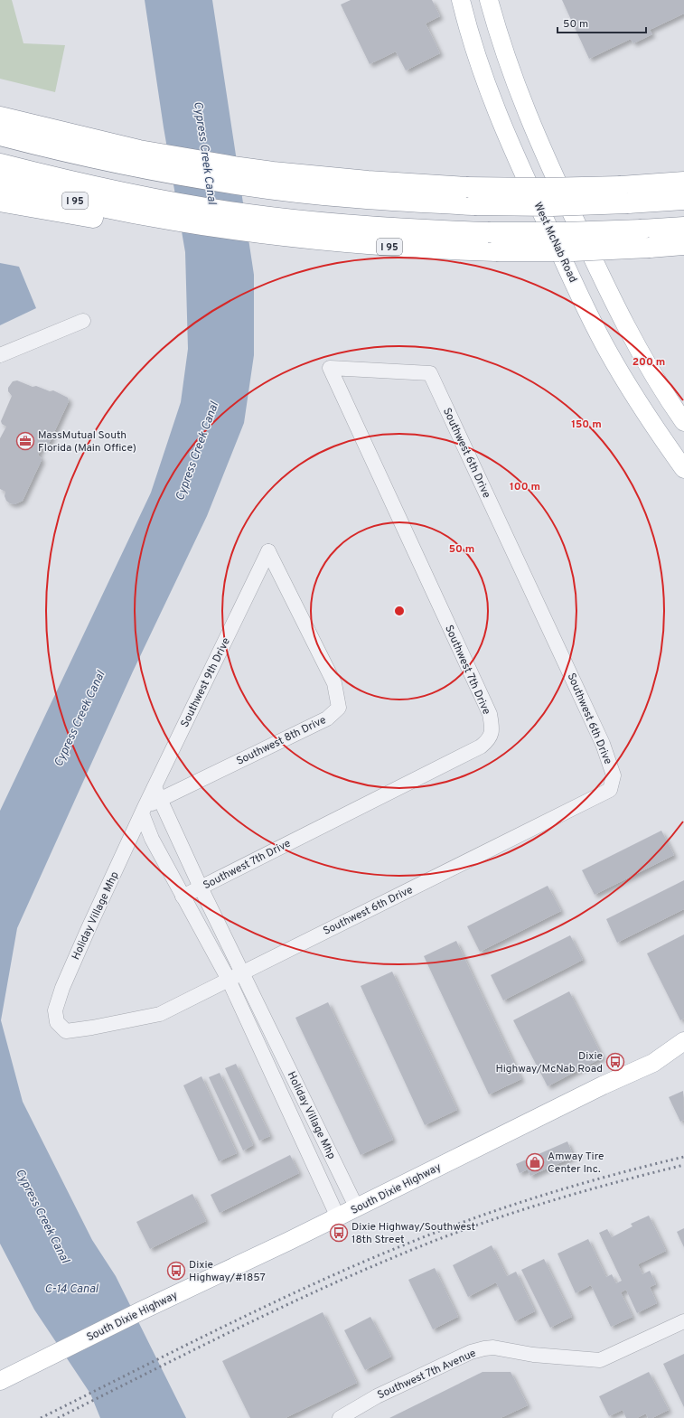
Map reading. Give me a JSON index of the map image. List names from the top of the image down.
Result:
{
  "streets": {
    "highway": ["I 95"],
    "main road": ["West McNab Road", "South Dixie Highway"],
    "street": [
      "Southwest 6th Drive",
      "Southwest 7th Drive",
      "Southwest 9th Drive",
      "Southwest 8th Drive",
      "Holiday Village Mhp",
      "Southwest 7th Avenue"
    ]
  },
  "crossings": [
    ["Southwest 6th Drive", "Southwest 7th Drive"],
    ["Southwest 6th Drive", "Holiday Village Mhp"],
    ["Southwest 7th Drive", "Holiday Village Mhp"],
    ["Southwest 9th Drive", "Southwest 8th Drive"],
    ["Southwest 9th Drive", "Holiday Village Mhp"],
    ["Southwest 8th Drive", "Holiday Village Mhp"],
    ["Holiday Village Mhp", "South Dixie Highway"]
  ],
  "water": ["Cypress Creek Canal", "C-14 Canal"],
  "places": {
    "office": ["MassMutual South Florida (Main Office)"],
    "bus stop": ["Dixie Highway/McNab Road", "Dixie Highway/Southwest 18th Street", "Dixie Highway/#1857"],
    "shop": ["Amway Tire Center Inc."]
  },
  "scale_bar": "50 m",
  "rings": [
    "200 m",
    "150 m",
    "100 m",
    "50 m"
  ]
}
